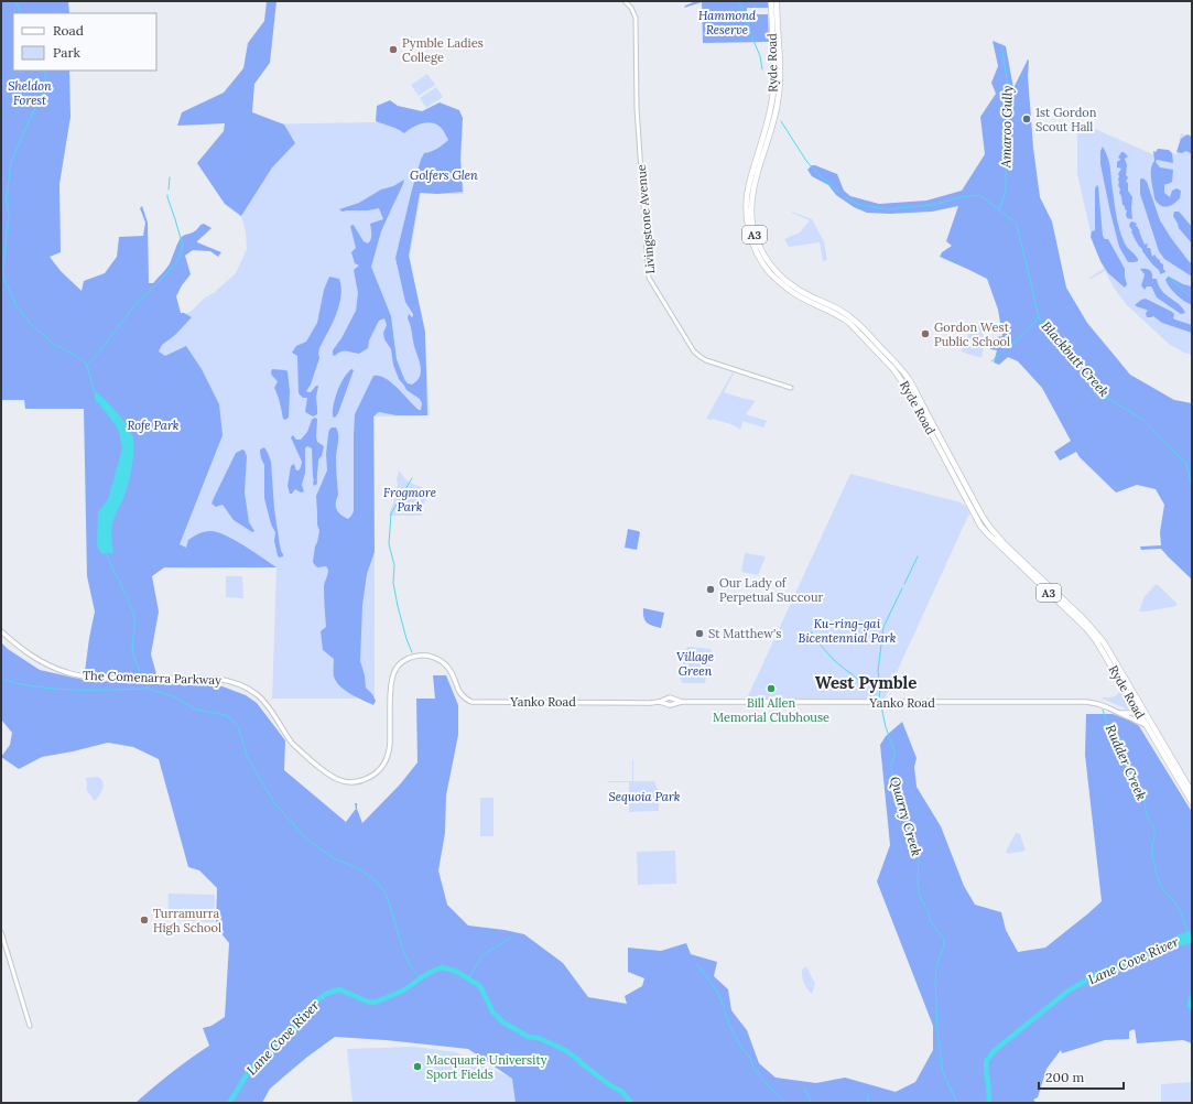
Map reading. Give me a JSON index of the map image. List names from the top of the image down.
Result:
{
  "streets": {
    "highway": ["Ryde Road", "A3"],
    "main road": ["The Comenarra Parkway", "Yanko Road"],
    "street": ["Livingstone Avenue"]
  },
  "crossings": [
    ["Ryde Road", "Yanko Road"],
    ["The Comenarra Parkway", "Yanko Road"]
  ],
  "districts": ["West Pymble"],
  "water": [
    "Amaroo Gully",
    "Blackbutt Creek",
    "Rudder Creek",
    "Quarry Creek",
    "Lane Cove River"
  ],
  "parks": [
    "Hammond Reserve",
    "Sheldon Forest",
    "Golfers Glen",
    "Rofe Park",
    "Frogmore Park",
    "Ku-ring-gai Bicentennial Park",
    "Village Green",
    "Sequoia Park"
  ],
  "places": [
    "Pymble Ladies College",
    "1st Gordon Scout Hall",
    "Gordon West Public School",
    "Our Lady of Perpetual Succour",
    "St Matthew's",
    "Bill Allen Memorial Clubhouse",
    "Turramurra High School",
    "Macquarie University Sport Fields"
  ],
  "legend": ["Road", "Park"],
  "scale_bar": "200 m"
}
